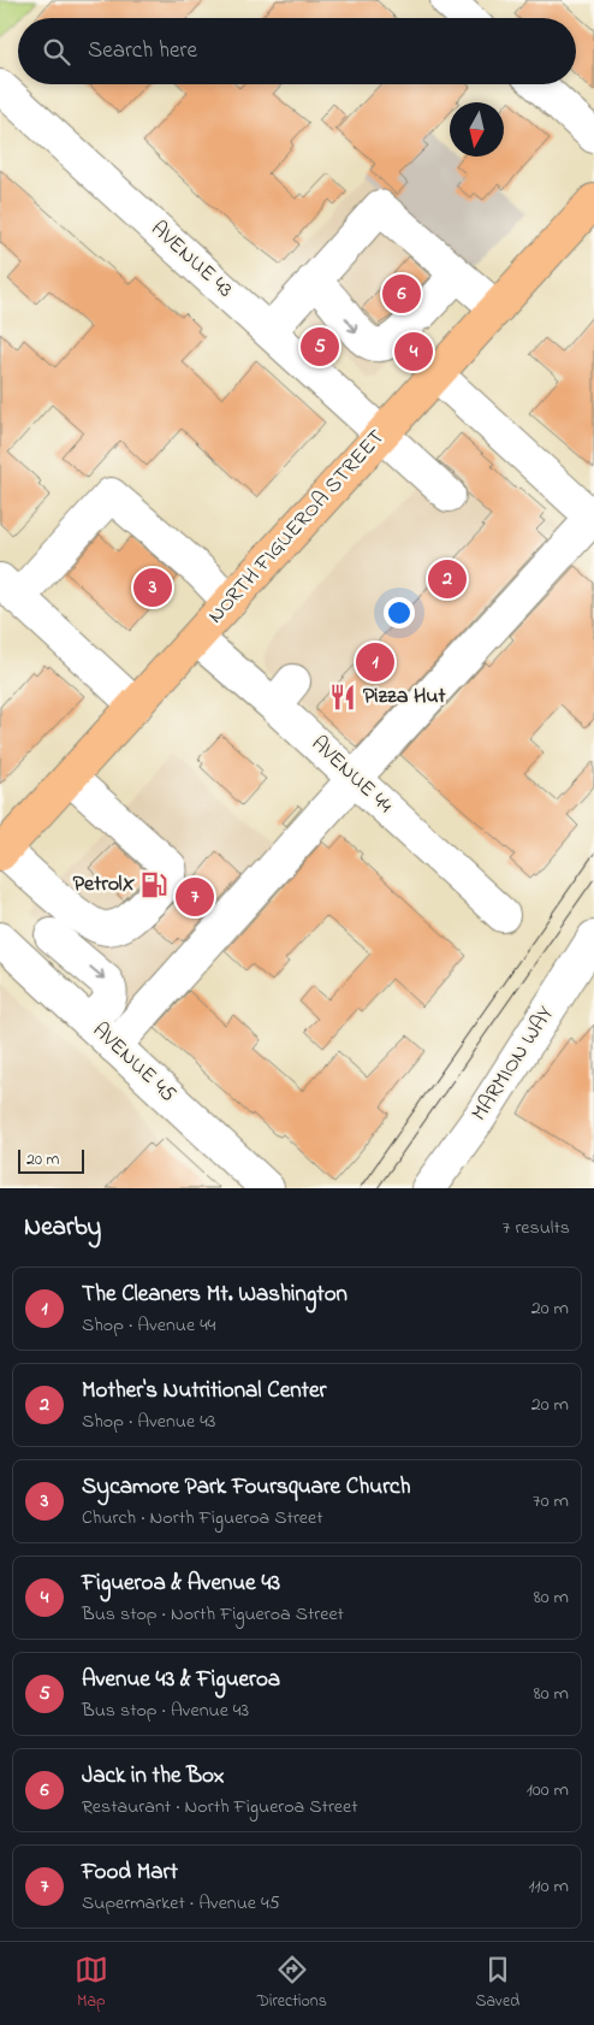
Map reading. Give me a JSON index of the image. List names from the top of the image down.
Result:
{
  "streets": {
    "main road": ["NORTH FIGUEROA STREET"],
    "street": [
      "AVENUE 43",
      "AVENUE 44",
      "AVENUE 45",
      "MARMION WAY"
    ]
  },
  "crossings": [
    ["AVENUE 43", "NORTH FIGUEROA STREET"],
    ["NORTH FIGUEROA STREET", "AVENUE 44"]
  ],
  "places": {
    "restaurant": ["Pizza Hut"],
    "fuel station": ["PetrolX"]
  },
  "scale_bar": "20 m",
  "north": "bottom",
  "page": {
    "search": "Search here",
    "pins": [
      "6",
      "5",
      "4",
      "2",
      "3",
      "1",
      "7"
    ],
    "scale": "20 m",
    "heading": ["Nearby", "7 results"],
    "list": [
      {
        "mark": "1",
        "name": "The Cleaners Mt. Washington",
        "note": "Shop · Avenue 44",
        "value": "20 m"
      },
      {
        "mark": "2",
        "name": "Mother's Nutritional Center",
        "note": "Shop · Avenue 43",
        "value": "20 m"
      },
      {
        "mark": "3",
        "name": "Sycamore Park Foursquare Church",
        "note": "Church · North Figueroa Street",
        "value": "70 m"
      },
      {
        "mark": "4",
        "name": "Figueroa & Avenue 43",
        "note": "Bus stop · North Figueroa Street",
        "value": "80 m"
      },
      {
        "mark": "5",
        "name": "Avenue 43 & Figueroa",
        "note": "Bus stop · Avenue 43",
        "value": "80 m"
      },
      {
        "mark": "6",
        "name": "Jack in the Box",
        "note": "Restaurant · North Figueroa Street",
        "value": "100 m"
      },
      {
        "mark": "7",
        "name": "Food Mart",
        "note": "Supermarket · Avenue 45",
        "value": "110 m"
      }
    ],
    "nav": ["Map", "Directions", "Saved"]
  }
}
